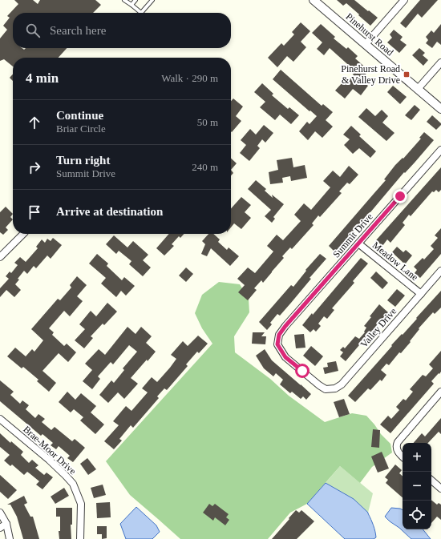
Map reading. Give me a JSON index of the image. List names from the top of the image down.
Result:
{
  "streets": {
    "street": [
      "Pinehurst Road",
      "Summit Drive",
      "Meadow Lane",
      "Valley Drive",
      "Brae-Moor Drive"
    ]
  },
  "crossings": [
    ["Summit Drive", "Meadow Lane"],
    ["Summit Drive", "Valley Drive"],
    ["Meadow Lane", "Valley Drive"]
  ],
  "places": {
    "transit": ["Pinehurst Road & Valley Drive"]
  },
  "page": {
    "search": "Search here",
    "heading": ["4 min", "Walk · 290 m"],
    "list": [
      ["Continue", "Briar Circle", "50 m"],
      ["Turn right", "Summit Drive", "240 m"],
      "Arrive at destination"
    ],
    "map_buttons": ["+", "−"]
  }
}
